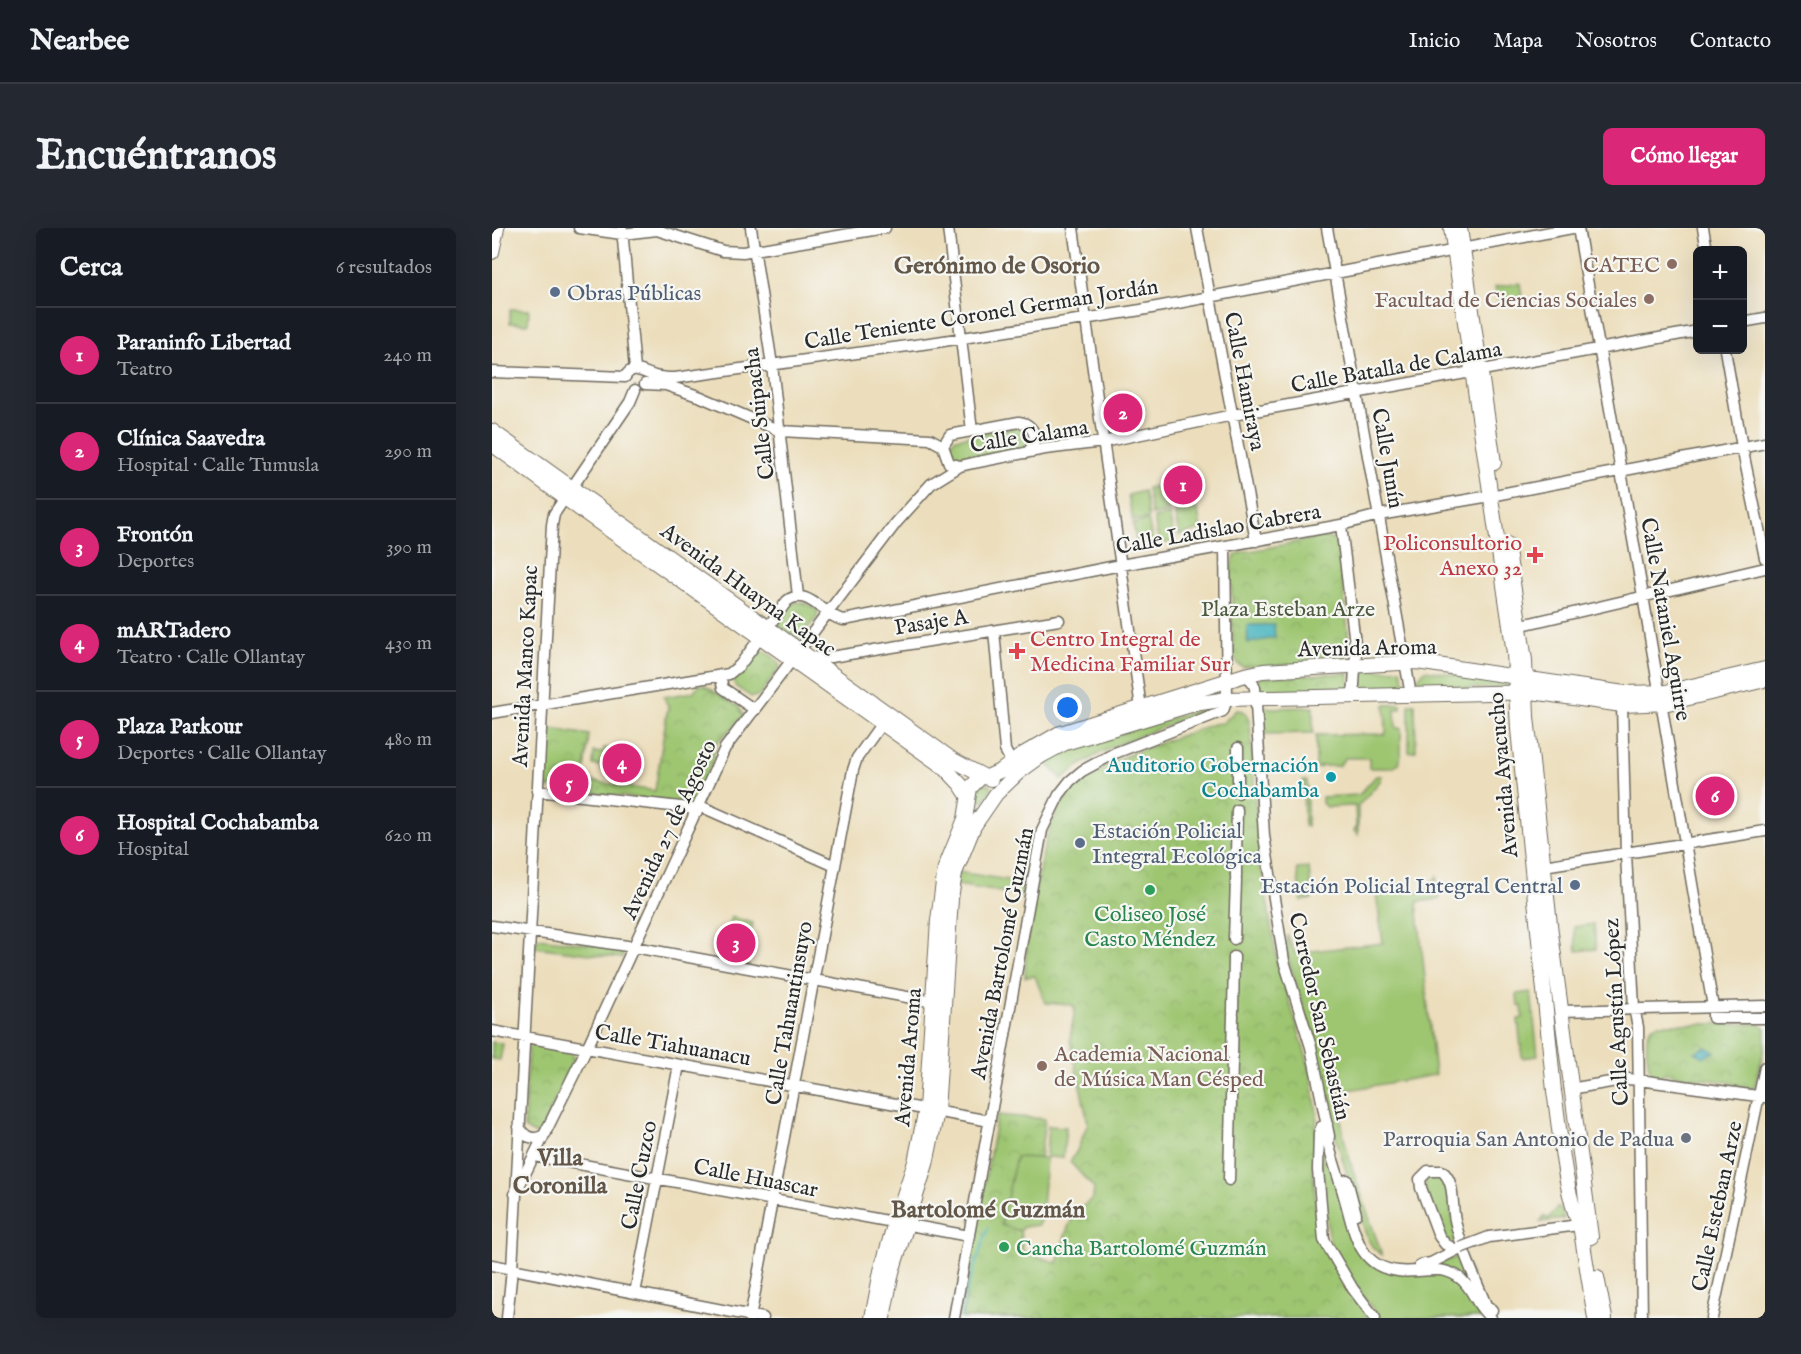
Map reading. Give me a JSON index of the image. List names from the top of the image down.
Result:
{
  "streets": {
    "main road": ["Avenida Huayna Kapac", "Avenida Aroma", "Avenida Ayacucho"],
    "street": [
      "Calle Teniente Coronel German Jordán",
      "Calle Batalla de Calama",
      "Calle Hamiraya",
      "Calle Suipacha",
      "Calle Calama",
      "Calle Junín",
      "Calle Ladislao Cabrera",
      "Calle Nataniel Aguirre",
      "Pasaje A",
      "Avenida Manco Kapac",
      "Avenida 27 de Agosto",
      "Avenida Bartolomé Guzmán",
      "Calle Agustín López",
      "Calle Tahuantinsuyo",
      "Corredor San Sebastián",
      "Calle Tiahuanacu",
      "Calle Cuzco",
      "Calle Huascar",
      "Calle Esteban Arze"
    ]
  },
  "crossings": [
    ["Calle Teniente Coronel German Jordán", "Calle Hamiraya"],
    ["Calle Teniente Coronel German Jordán", "Calle Suipacha"],
    ["Calle Teniente Coronel German Jordán", "Calle Junín"],
    ["Calle Teniente Coronel German Jordán", "Avenida Manco Kapac"],
    ["Calle Teniente Coronel German Jordán", "Avenida Ayacucho"],
    ["Calle Batalla de Calama", "Calle Hamiraya"],
    ["Calle Batalla de Calama", "Calle Calama"],
    ["Calle Batalla de Calama", "Calle Junín"],
    ["Calle Batalla de Calama", "Calle Nataniel Aguirre"],
    ["Calle Batalla de Calama", "Avenida Ayacucho"],
    ["Calle Hamiraya", "Calle Ladislao Cabrera"],
    ["Calle Suipacha", "Calle Ladislao Cabrera"],
    ["Calle Calama", "Avenida 27 de Agosto"],
    ["Calle Junín", "Calle Ladislao Cabrera"],
    ["Calle Junín", "Avenida Aroma"],
    ["Calle Ladislao Cabrera", "Calle Nataniel Aguirre"],
    ["Calle Ladislao Cabrera", "Avenida Ayacucho"],
    ["Calle Ladislao Cabrera", "Avenida 27 de Agosto"],
    ["Avenida Huayna Kapac", "Pasaje A"],
    ["Avenida Huayna Kapac", "Avenida Aroma"],
    ["Avenida Huayna Kapac", "Avenida Manco Kapac"],
    ["Avenida Huayna Kapac", "Avenida 27 de Agosto"],
    ["Avenida Huayna Kapac", "Calle Tahuantinsuyo"],
    ["Calle Nataniel Aguirre", "Avenida Aroma"],
    ["Pasaje A", "Avenida 27 de Agosto"],
    ["Avenida Aroma", "Avenida Ayacucho"],
    ["Avenida Aroma", "Avenida Bartolomé Guzmán"],
    ["Avenida Aroma", "Calle Agustín López"],
    ["Avenida Aroma", "Corredor San Sebastián"],
    ["Avenida Aroma", "Calle Tiahuanacu"],
    ["Avenida Aroma", "Calle Huascar"],
    ["Avenida Manco Kapac", "Avenida 27 de Agosto"],
    ["Avenida Manco Kapac", "Calle Tiahuanacu"],
    ["Avenida Ayacucho", "Corredor San Sebastián"],
    ["Avenida 27 de Agosto", "Calle Tiahuanacu"],
    ["Avenida 27 de Agosto", "Calle Huascar"],
    ["Avenida Bartolomé Guzmán", "Calle Tiahuanacu"],
    ["Avenida Bartolomé Guzmán", "Calle Huascar"],
    ["Calle Tahuantinsuyo", "Calle Tiahuanacu"],
    ["Calle Tahuantinsuyo", "Calle Huascar"],
    ["Calle Tiahuanacu", "Calle Cuzco"],
    ["Calle Cuzco", "Calle Huascar"]
  ],
  "districts": ["Gerónimo de Osorio", "Villa Coronilla", "Bartolomé Guzmán"],
  "parks": ["Plaza Esteban Arze"],
  "places": {
    "other": [
      "CATEC",
      "Obras Públicas",
      "Facultad de Ciencias Sociales",
      "Auditorio Gobernación Cochabamba",
      "Estación Policial Integral Ecológica",
      "Estación Policial Integral Central",
      "Coliseo José Casto Méndez",
      "Academia Nacional de Música Man Césped",
      "Parroquia San Antonio de Padua",
      "Cancha Bartolomé Guzmán"
    ],
    "health": ["Policonsultorio Anexo 32", "Centro Integral de Medicina Familiar Sur"]
  },
  "page": {
    "header": "Nearbee",
    "nav": [
      "Inicio",
      "Mapa",
      "Nosotros",
      "Contacto"
    ],
    "buttons": "Cómo llegar",
    "title": "Encuéntranos",
    "heading": ["Cerca", "6 resultados"],
    "map_buttons": ["+", "−"],
    "list": [
      {
        "mark": "1",
        "name": "Paraninfo Libertad",
        "note": "Teatro",
        "value": "240 m"
      },
      {
        "mark": "2",
        "name": "Clínica Saavedra",
        "note": "Hospital · Calle Tumusla",
        "value": "290 m"
      },
      {
        "mark": "3",
        "name": "Frontón",
        "note": "Deportes",
        "value": "390 m"
      },
      {
        "mark": "4",
        "name": "mARTadero",
        "note": "Teatro · Calle Ollantay",
        "value": "430 m"
      },
      {
        "mark": "5",
        "name": "Plaza Parkour",
        "note": "Deportes · Calle Ollantay",
        "value": "480 m"
      },
      {
        "mark": "6",
        "name": "Hospital Cochabamba",
        "note": "Hospital",
        "value": "620 m"
      }
    ],
    "pins": [
      "2",
      "1",
      "4",
      "5",
      "6",
      "3"
    ]
  }
}
